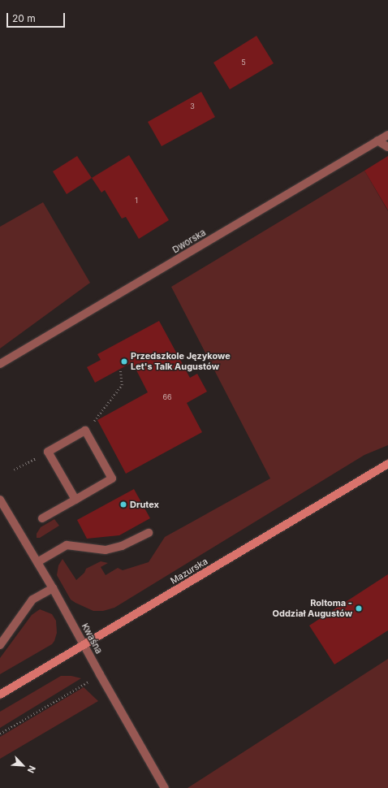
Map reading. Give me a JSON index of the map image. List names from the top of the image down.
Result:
{
  "streets": {
    "main road": ["Mazurska"],
    "street": ["Dworska", "Kwaśna"]
  },
  "crossings": [
    ["Mazurska", "Kwaśna"]
  ],
  "places": ["Przedszkole Językowe Let's Talk Augustów", "Drutex", "Roltoma - Oddział Augustów"],
  "house_numbers": [
    "5",
    "3",
    "1",
    "66"
  ],
  "scale_bar": "20 m",
  "north": "bottom right"
}
